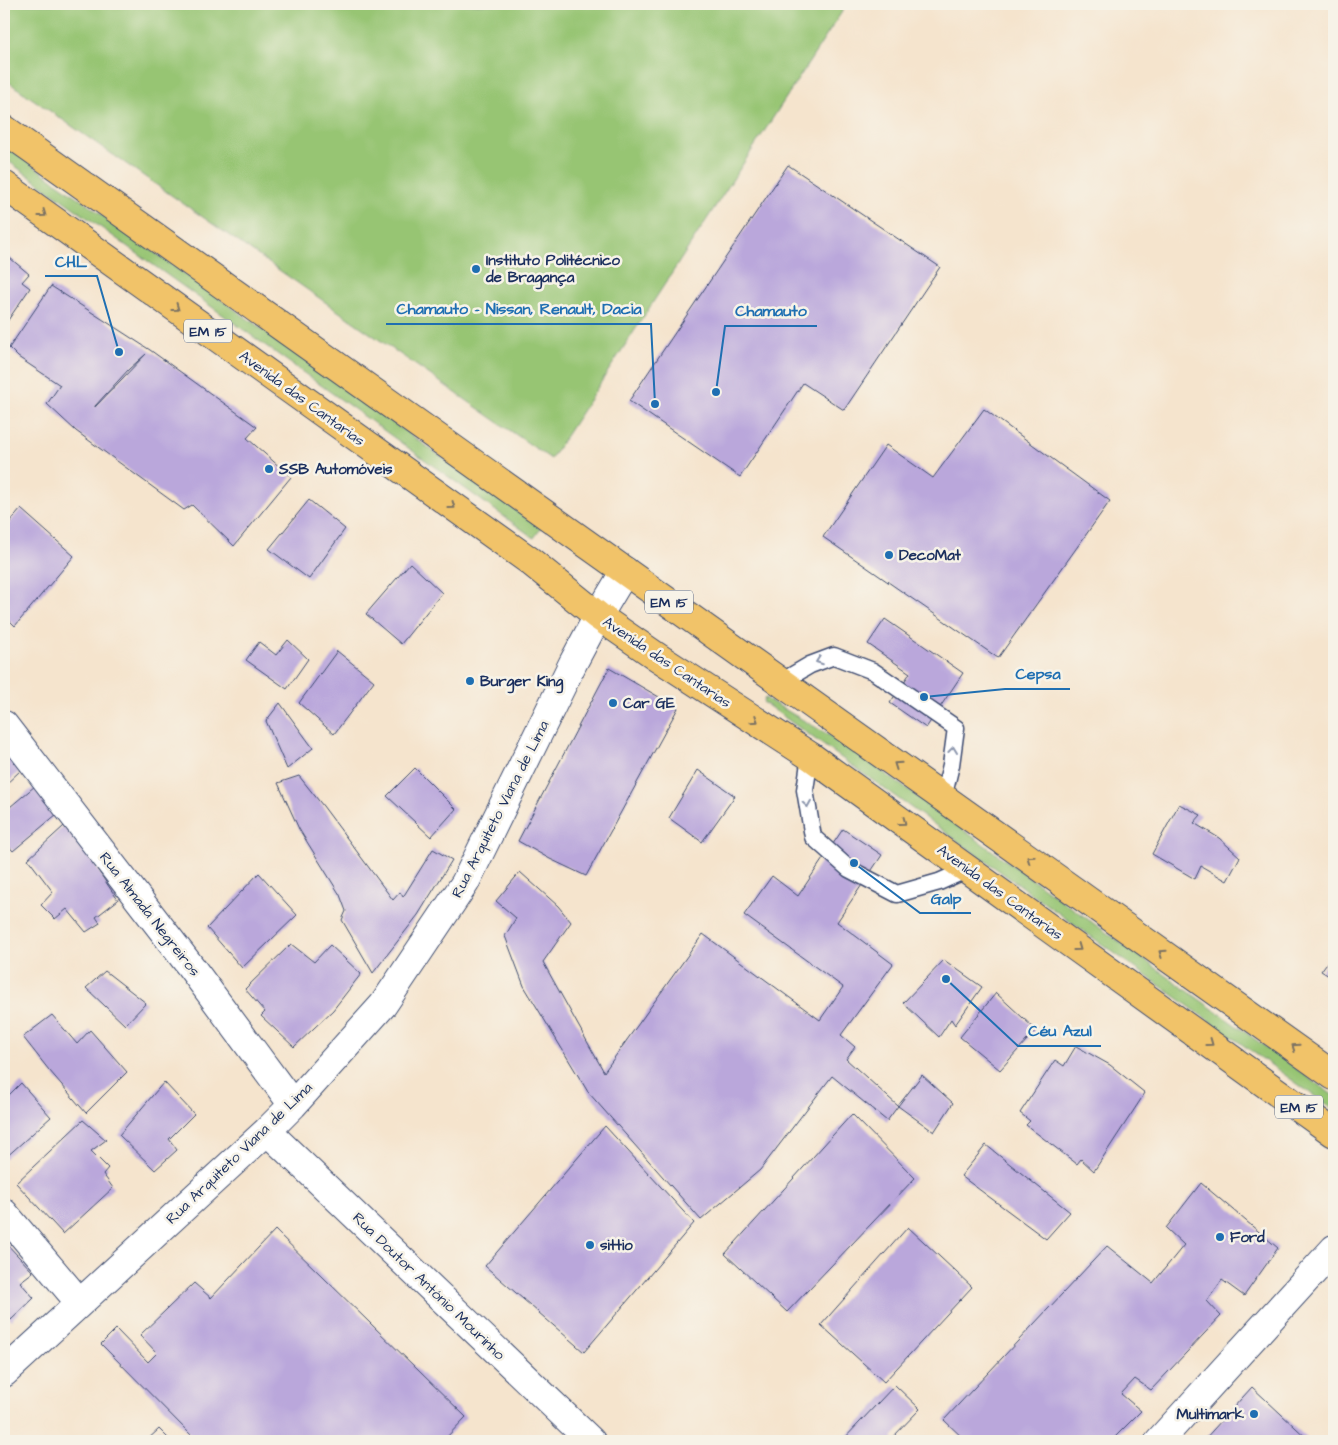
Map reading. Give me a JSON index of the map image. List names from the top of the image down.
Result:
{
  "streets": {
    "main road": ["EM 15", "Avenida das Cantarias"],
    "street": ["Rua Arquiteto Viana de Lima", "Rua Almada Negreiros", "Rua Doutor António Mourinho"]
  },
  "crossings": [
    ["EM 15", "Rua Arquiteto Viana de Lima"],
    ["Avenida das Cantarias", "Rua Arquiteto Viana de Lima"],
    ["Rua Arquiteto Viana de Lima", "Rua Almada Negreiros"],
    ["Rua Arquiteto Viana de Lima", "Rua Doutor António Mourinho"]
  ],
  "places": [
    "Instituto Politécnico de Bragança",
    "CHL",
    "Chamauto",
    "Chamauto - Nissan, Renault, Dacia",
    "SSB Automóveis",
    "DecoMat",
    "Burger King",
    "Cepsa",
    "Car GE",
    "Galp",
    "Céu Azul",
    "Ford",
    "sittio",
    "Multimark"
  ]
}
